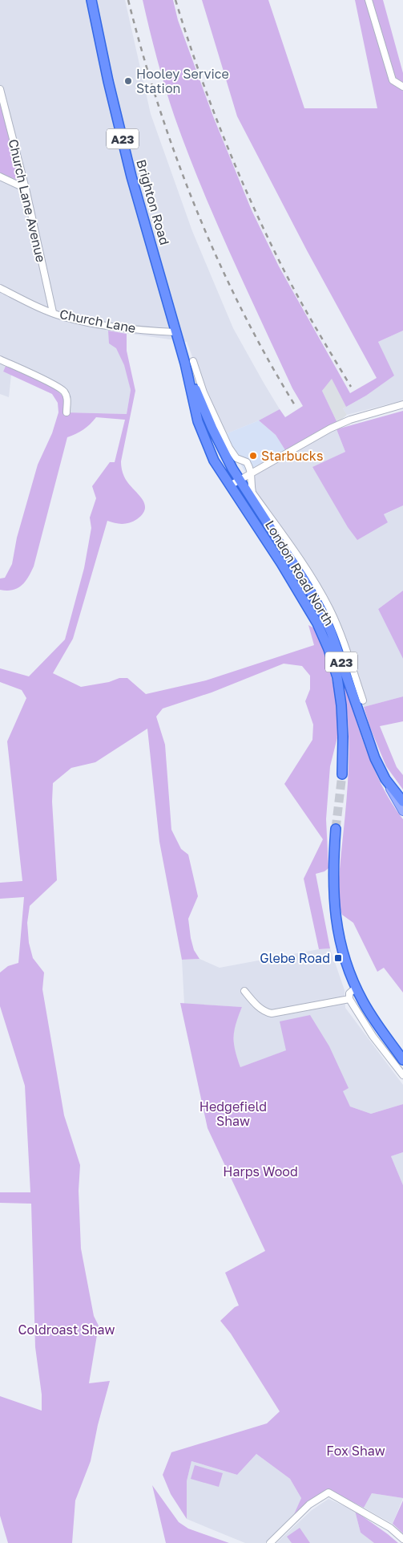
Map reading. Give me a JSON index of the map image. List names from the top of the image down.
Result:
{
  "streets": {
    "highway": ["A23", "Brighton Road", "London Road North"],
    "street": ["Church Lane Avenue", "Church Lane"]
  },
  "crossings": [
    ["Church Lane Avenue", "Church Lane"],
    ["Brighton Road", "Church Lane"],
    ["Brighton Road", "London Road North"]
  ],
  "parks": [
    "Hedgefield Shaw",
    "Harps Wood",
    "Coldroast Shaw",
    "Fox Shaw"
  ],
  "places": {
    "other": ["Hooley Service Station", "Starbucks"],
    "transit": ["Glebe Road"]
  }
}
